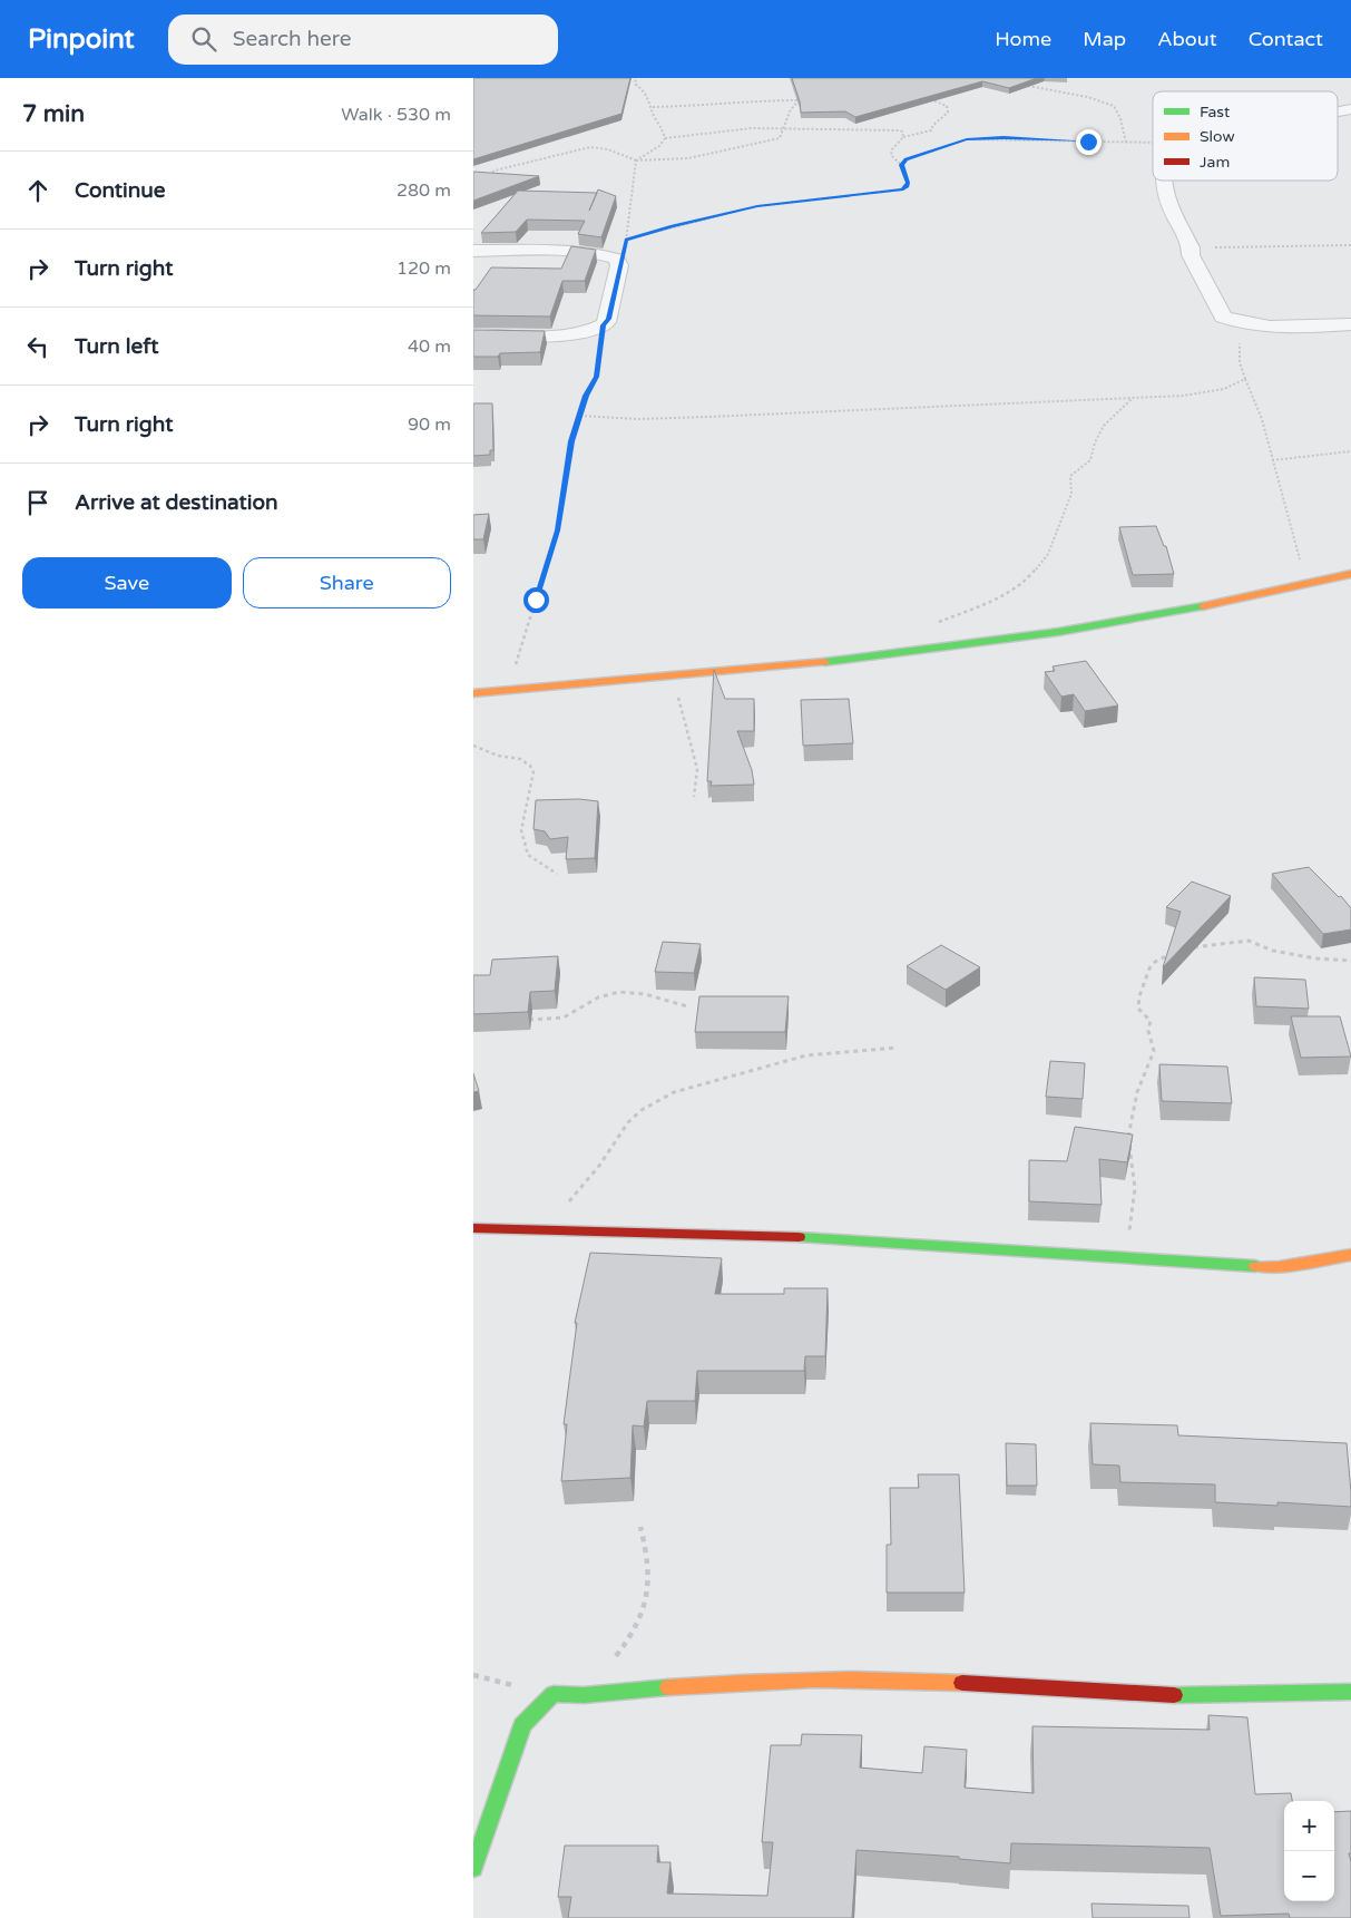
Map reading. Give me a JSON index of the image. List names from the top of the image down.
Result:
{
  "legend": ["Fast", "Slow", "Jam"],
  "page": {
    "header": "Pinpoint",
    "search": "Search here",
    "nav": [
      "Home",
      "Map",
      "About",
      "Contact"
    ],
    "heading": ["7 min", "Walk · 530 m"],
    "list": [
      ["Continue", "280 m"],
      ["Turn right", "120 m"],
      ["Turn left", "40 m"],
      ["Turn right", "90 m"],
      "Arrive at destination"
    ],
    "buttons": ["Save", "Share"],
    "map_buttons": ["+", "−"]
  }
}
